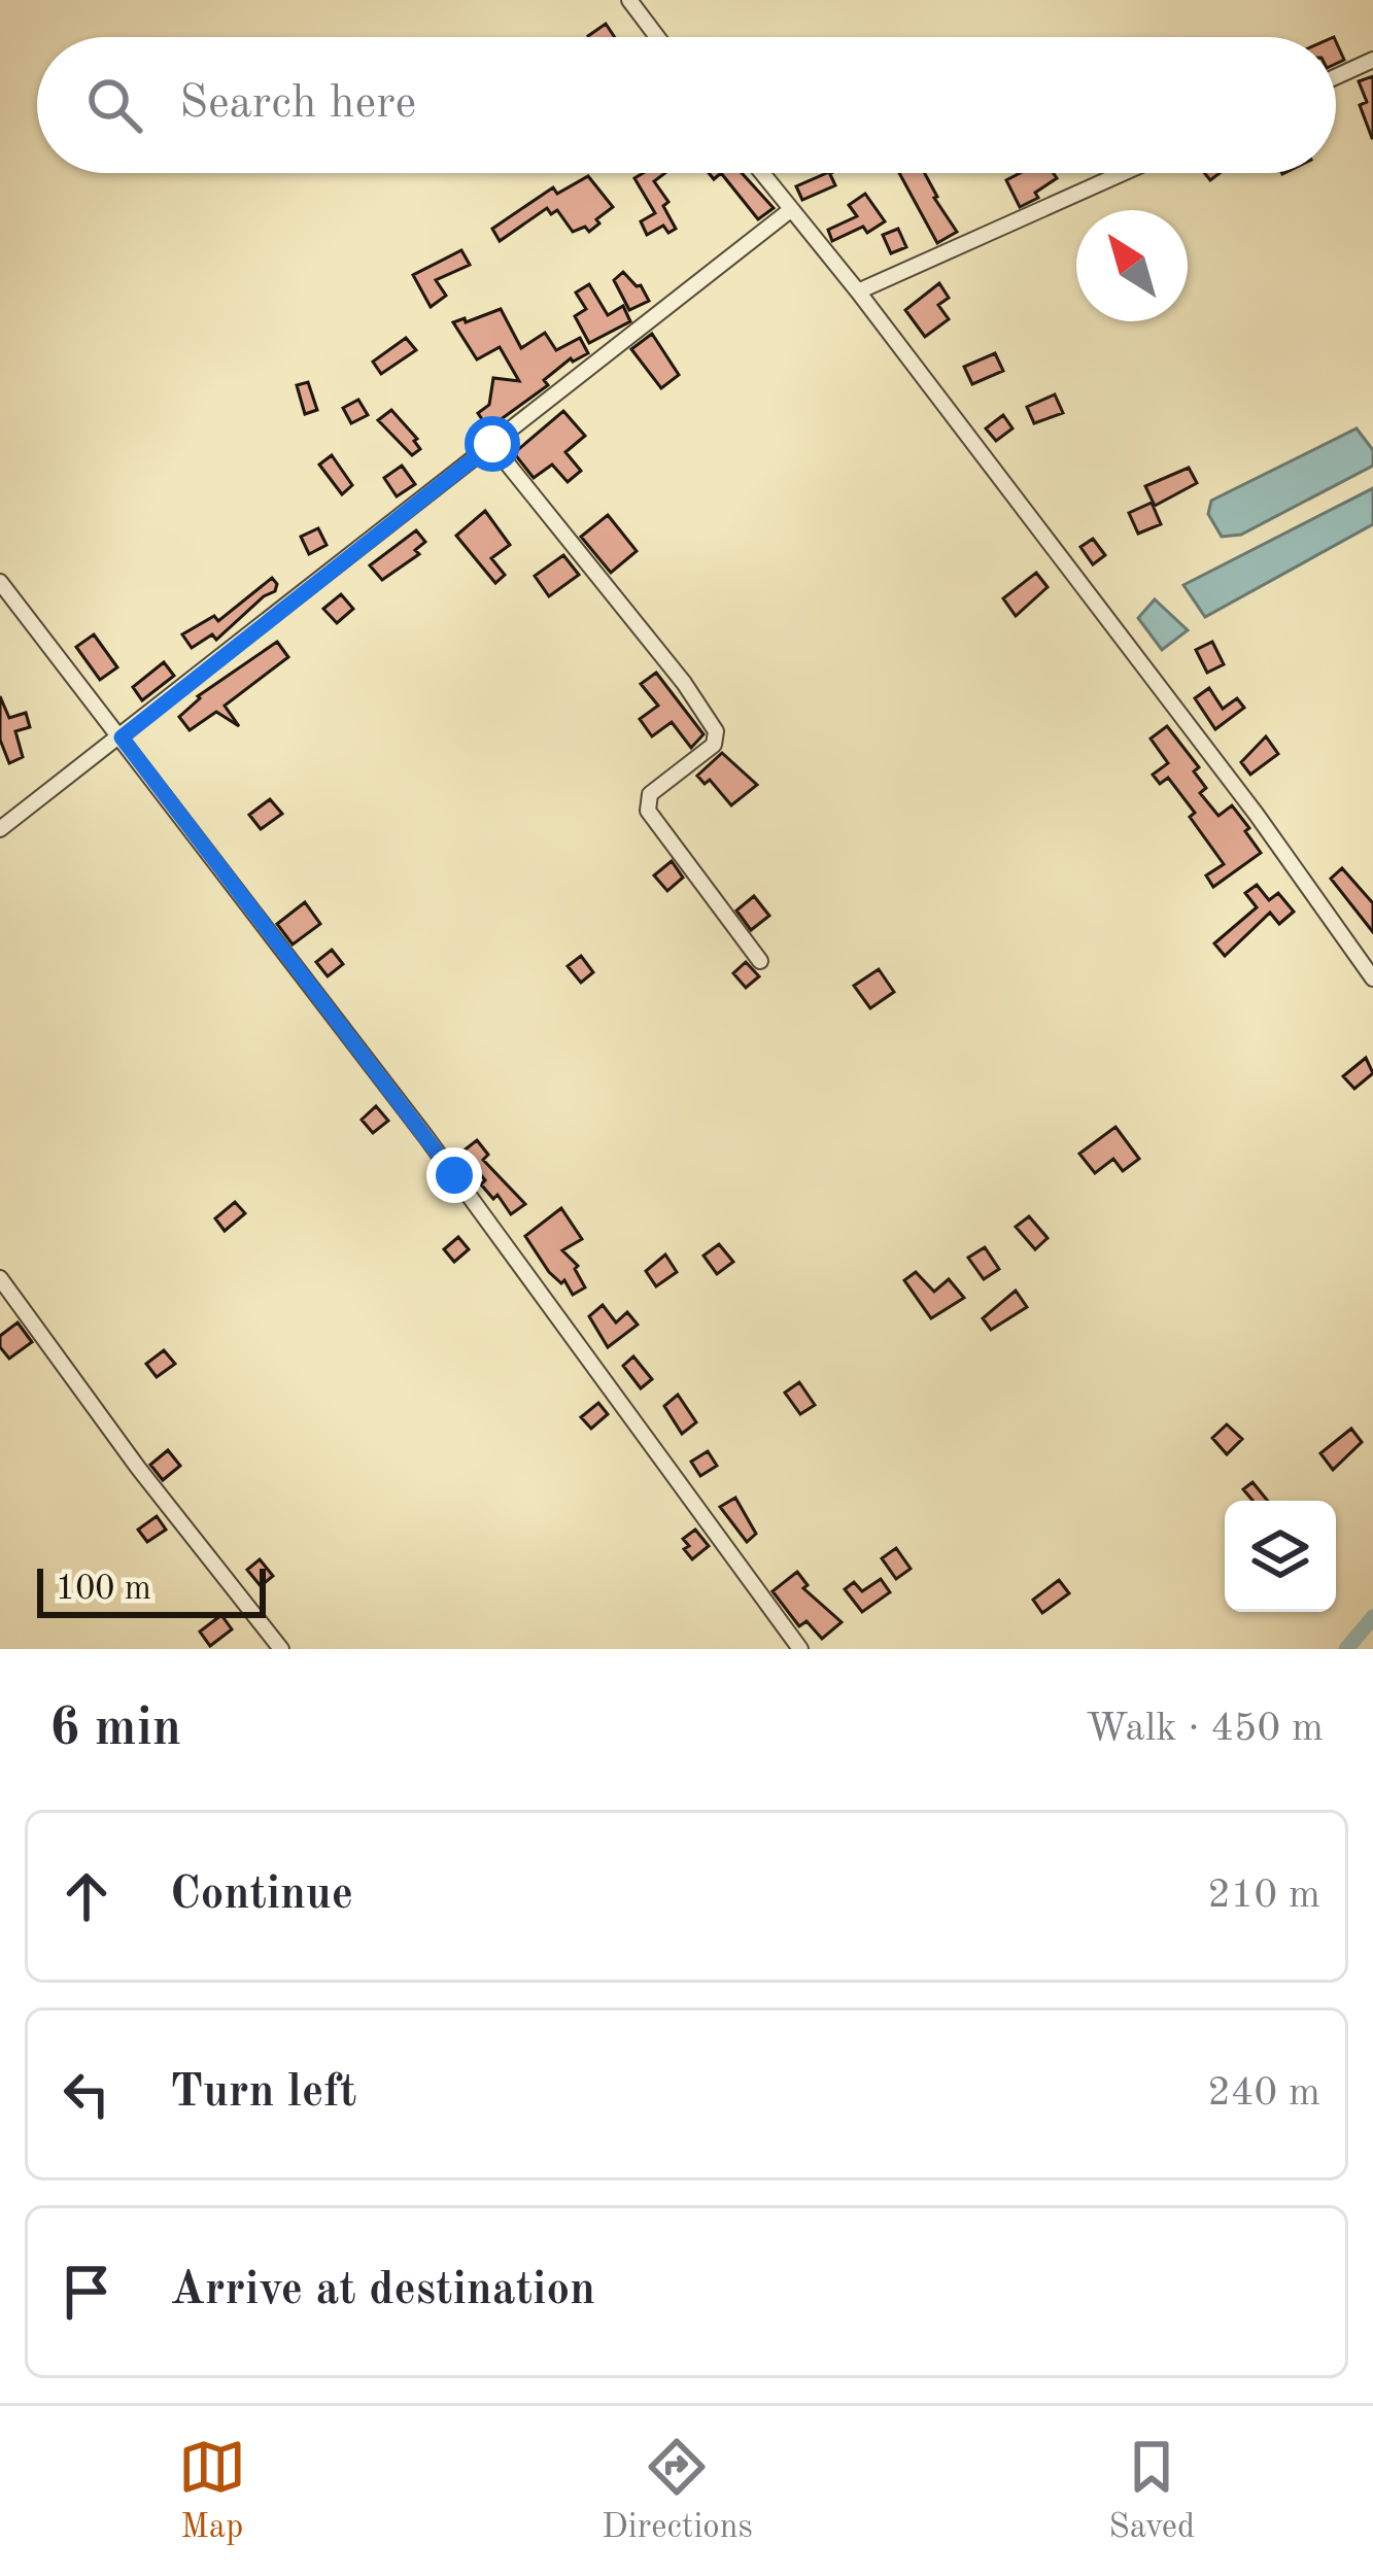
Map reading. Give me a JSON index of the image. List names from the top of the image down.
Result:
{
  "scale_bar": "100 m",
  "north": "top left",
  "page": {
    "search": "Search here",
    "scale": "100 m",
    "heading": ["6 min", "Walk · 450 m"],
    "list": [
      ["Continue", "210 m"],
      ["Turn left", "240 m"],
      "Arrive at destination"
    ],
    "nav": ["Map", "Directions", "Saved"]
  }
}
